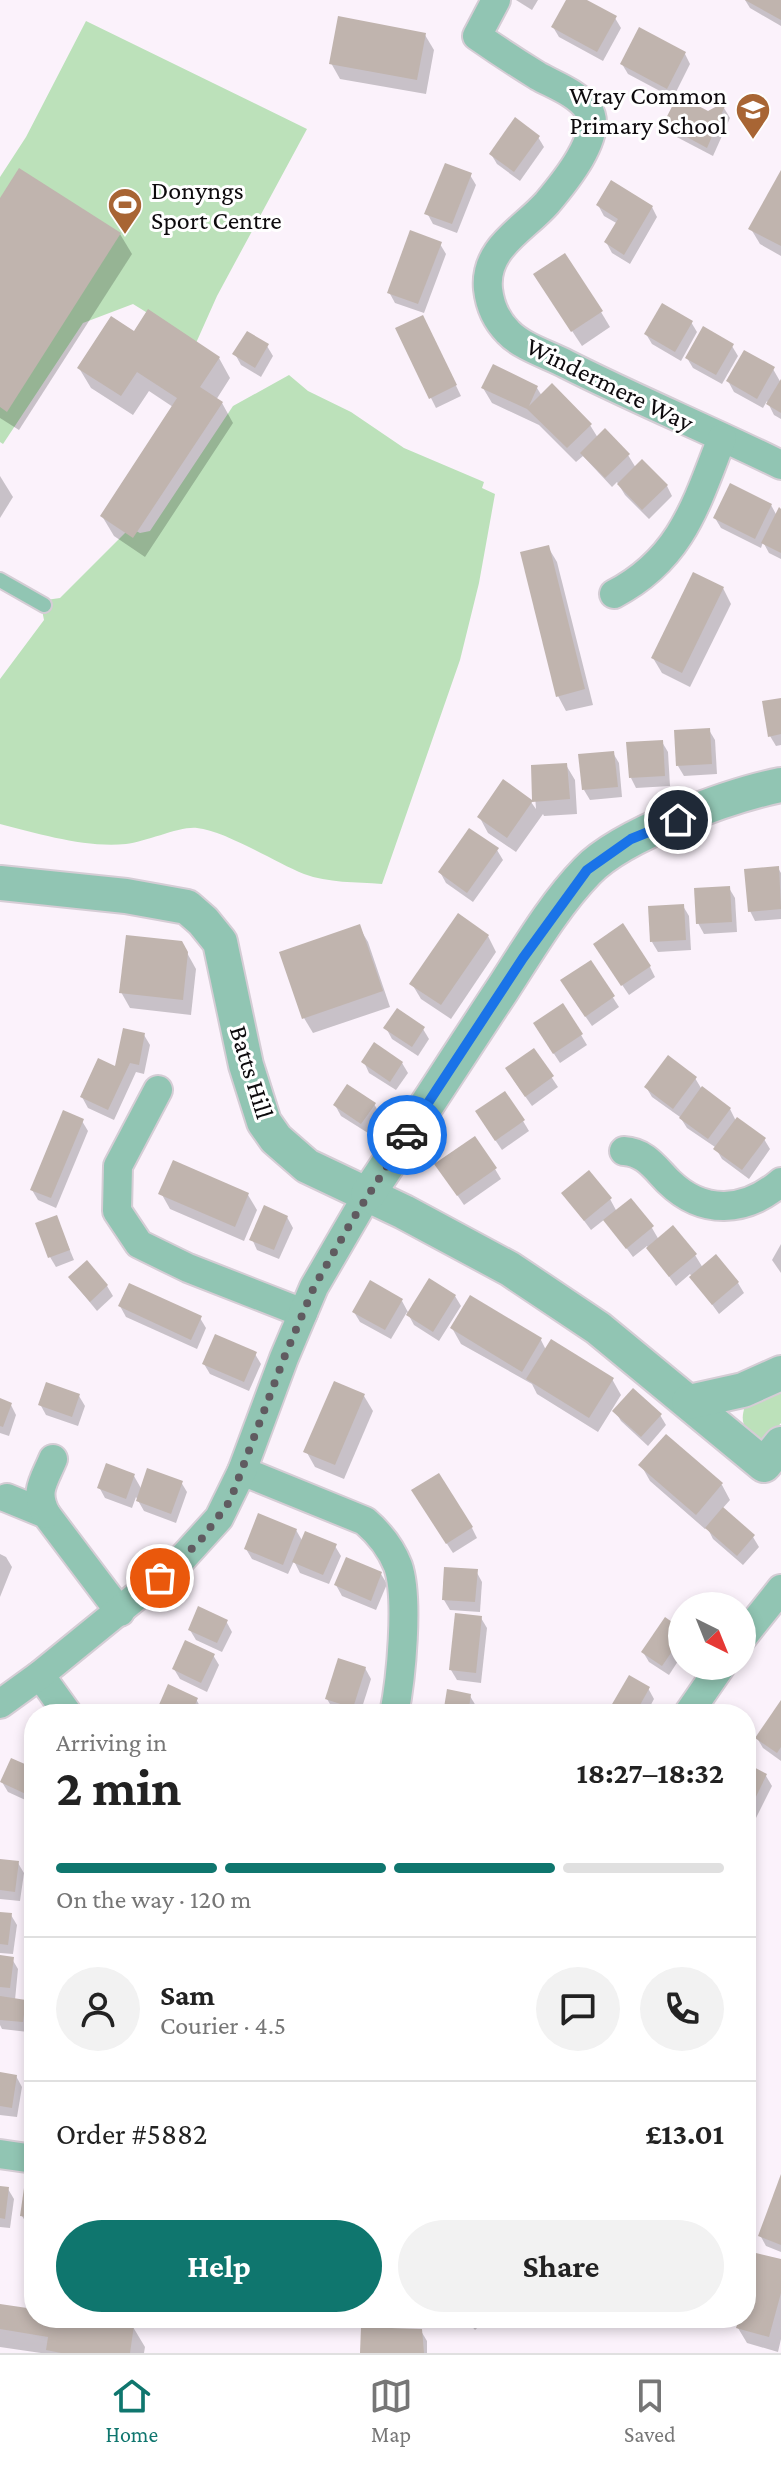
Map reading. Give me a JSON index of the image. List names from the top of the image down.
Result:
{
  "streets": {
    "street": ["Windermere Way", "Batts Hill"]
  },
  "places": {
    "school or university": ["Wray Common Primary School"],
    "sports": ["Donyngs Sport Centre"]
  },
  "north": "bottom right",
  "page": {
    "heading": ["2 min", "Arriving in", "18:27–18:32"],
    "panel": [
      "Sam",
      "Courier · 4.5",
      "Order #5882",
      "£13.01"
    ],
    "bar": "On the way · 120 m",
    "buttons": ["Help", "Share"],
    "tabs": ["Home", "Map", "Saved"]
  }
}
